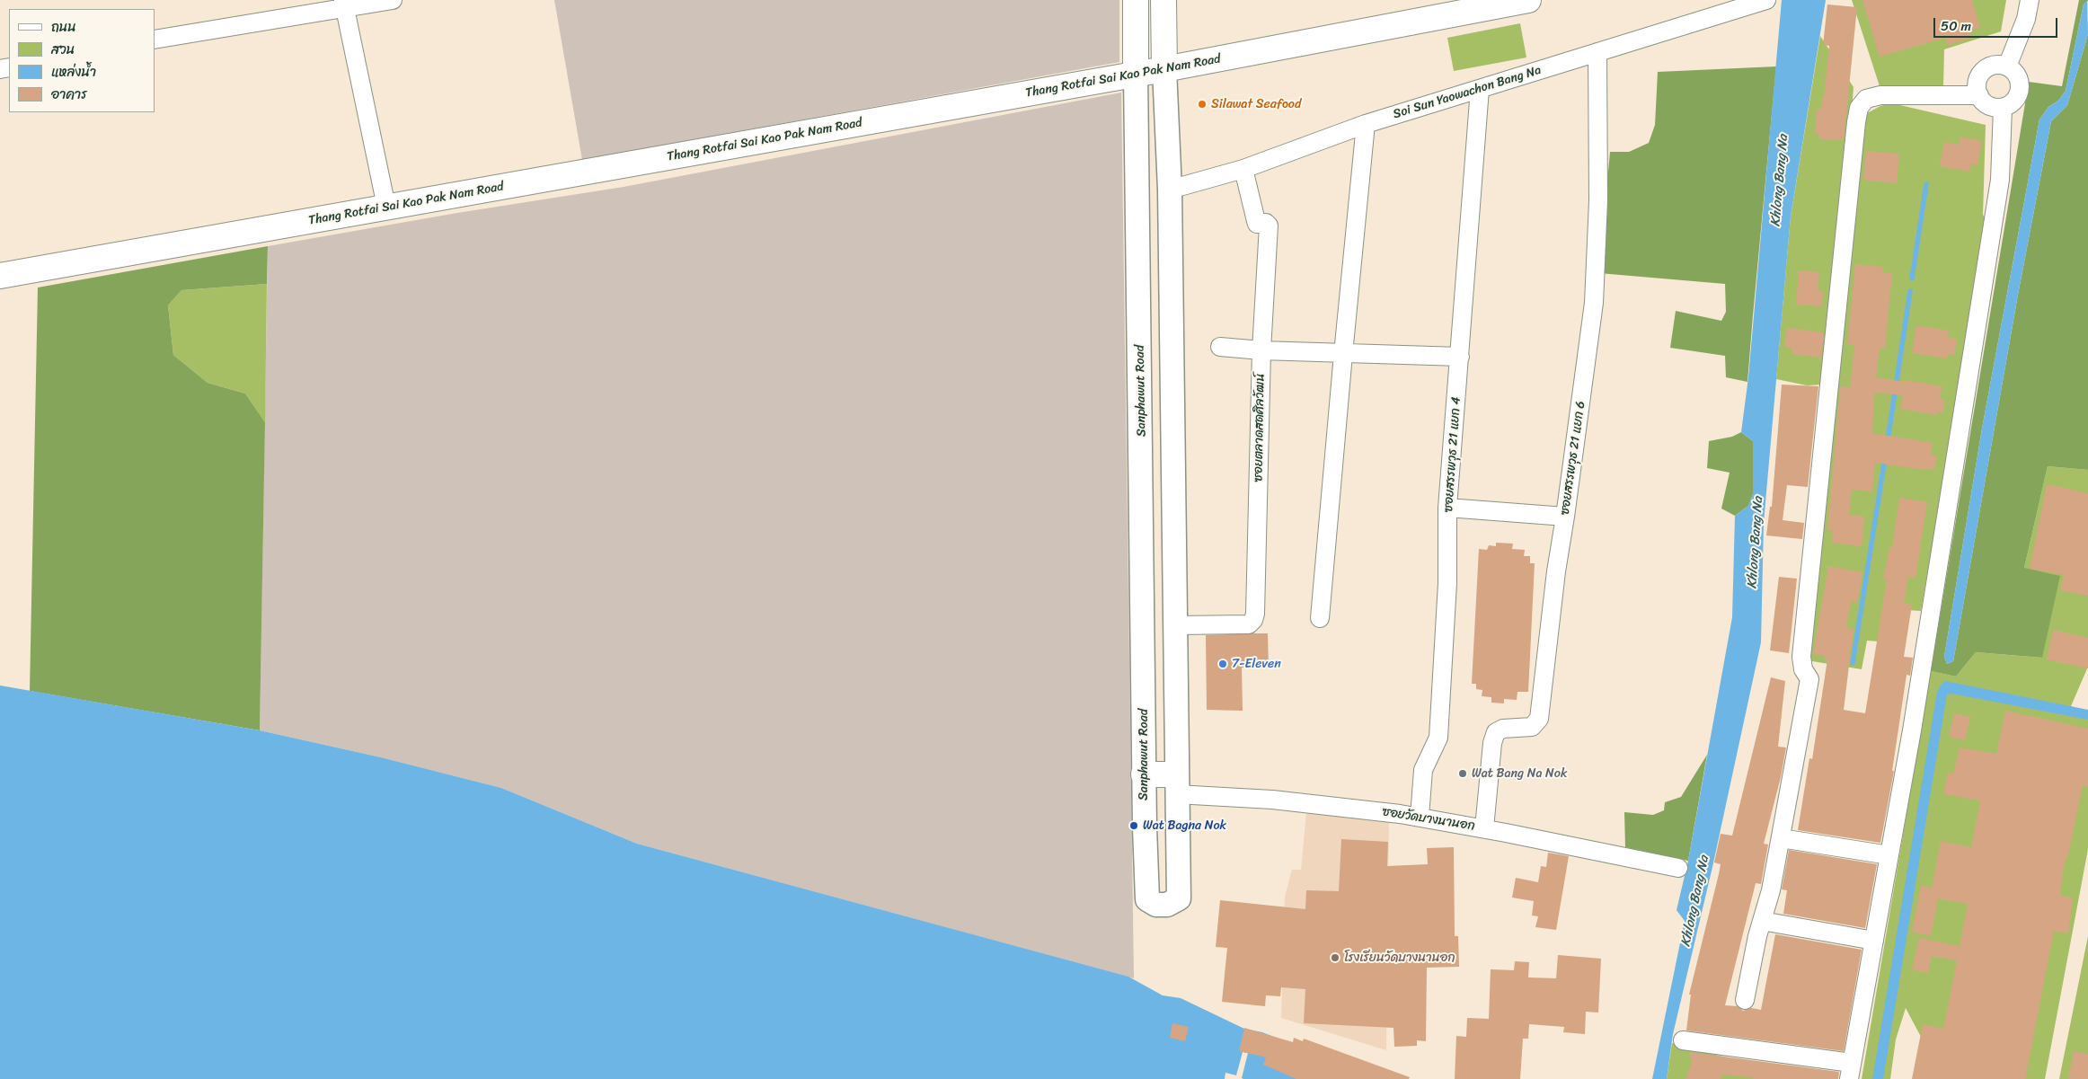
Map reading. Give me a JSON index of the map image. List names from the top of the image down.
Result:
{
  "streets": {
    "main road": ["Thang Rotfai Sai Kao Pak Nam Road", "Sanphawut Road"],
    "street": [
      "Soi Sun Yaowachon Bang Na",
      "ซอยตลาดสดศิลวัฒน์",
      "ซอยสรรพวุธ 21 แยก 4",
      "ซอยสรรพวุธ 21 แยก 6",
      "ซอยวัดบางนานอก"
    ]
  },
  "crossings": [
    ["Thang Rotfai Sai Kao Pak Nam Road", "Sanphawut Road"],
    ["Soi Sun Yaowachon Bang Na", "Sanphawut Road"],
    ["Soi Sun Yaowachon Bang Na", "ซอยตลาดสดศิลวัฒน์"],
    ["Soi Sun Yaowachon Bang Na", "ซอยสรรพวุธ 21 แยก 4"],
    ["Soi Sun Yaowachon Bang Na", "ซอยสรรพวุธ 21 แยก 6"],
    ["Sanphawut Road", "ซอยตลาดสดศิลวัฒน์"],
    ["Sanphawut Road", "ซอยวัดบางนานอก"],
    ["ซอยสรรพวุธ 21 แยก 4", "ซอยวัดบางนานอก"],
    ["ซอยสรรพวุธ 21 แยก 6", "ซอยวัดบางนานอก"]
  ],
  "water": ["Khlong Bang Na"],
  "places": [
    "Silawat Seafood",
    "7-Eleven",
    "Wat Bang Na Nok",
    "Wat Bagna Nok",
    "โรงเรียนวัดบางนานอก"
  ],
  "legend": [
    "ถนน",
    "สวน",
    "แหล่งน้ำ",
    "อาคาร"
  ],
  "scale_bar": "50 m"
}
